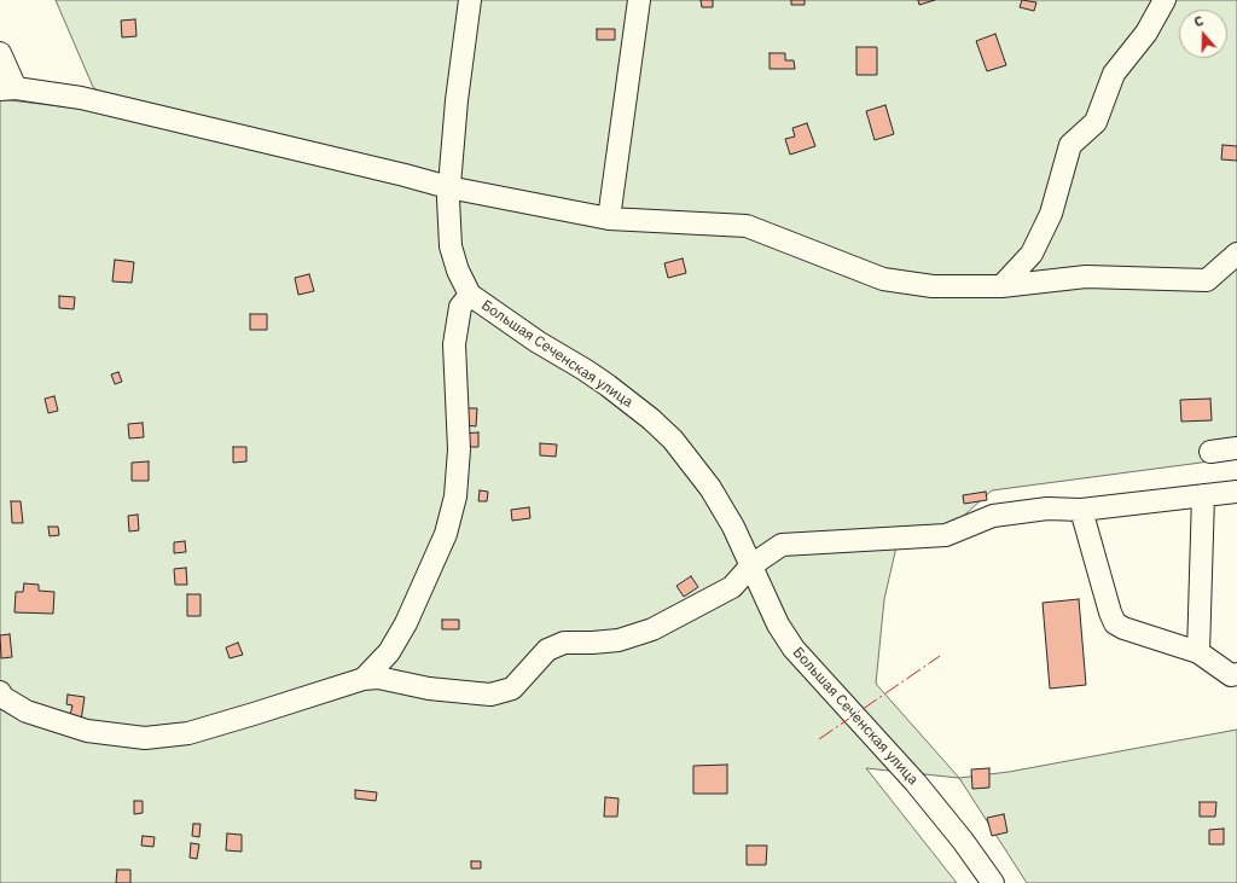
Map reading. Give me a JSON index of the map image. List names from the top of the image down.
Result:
{
  "streets": {
    "street": ["Большая Сеченская улица"]
  },
  "north": "top"
}
